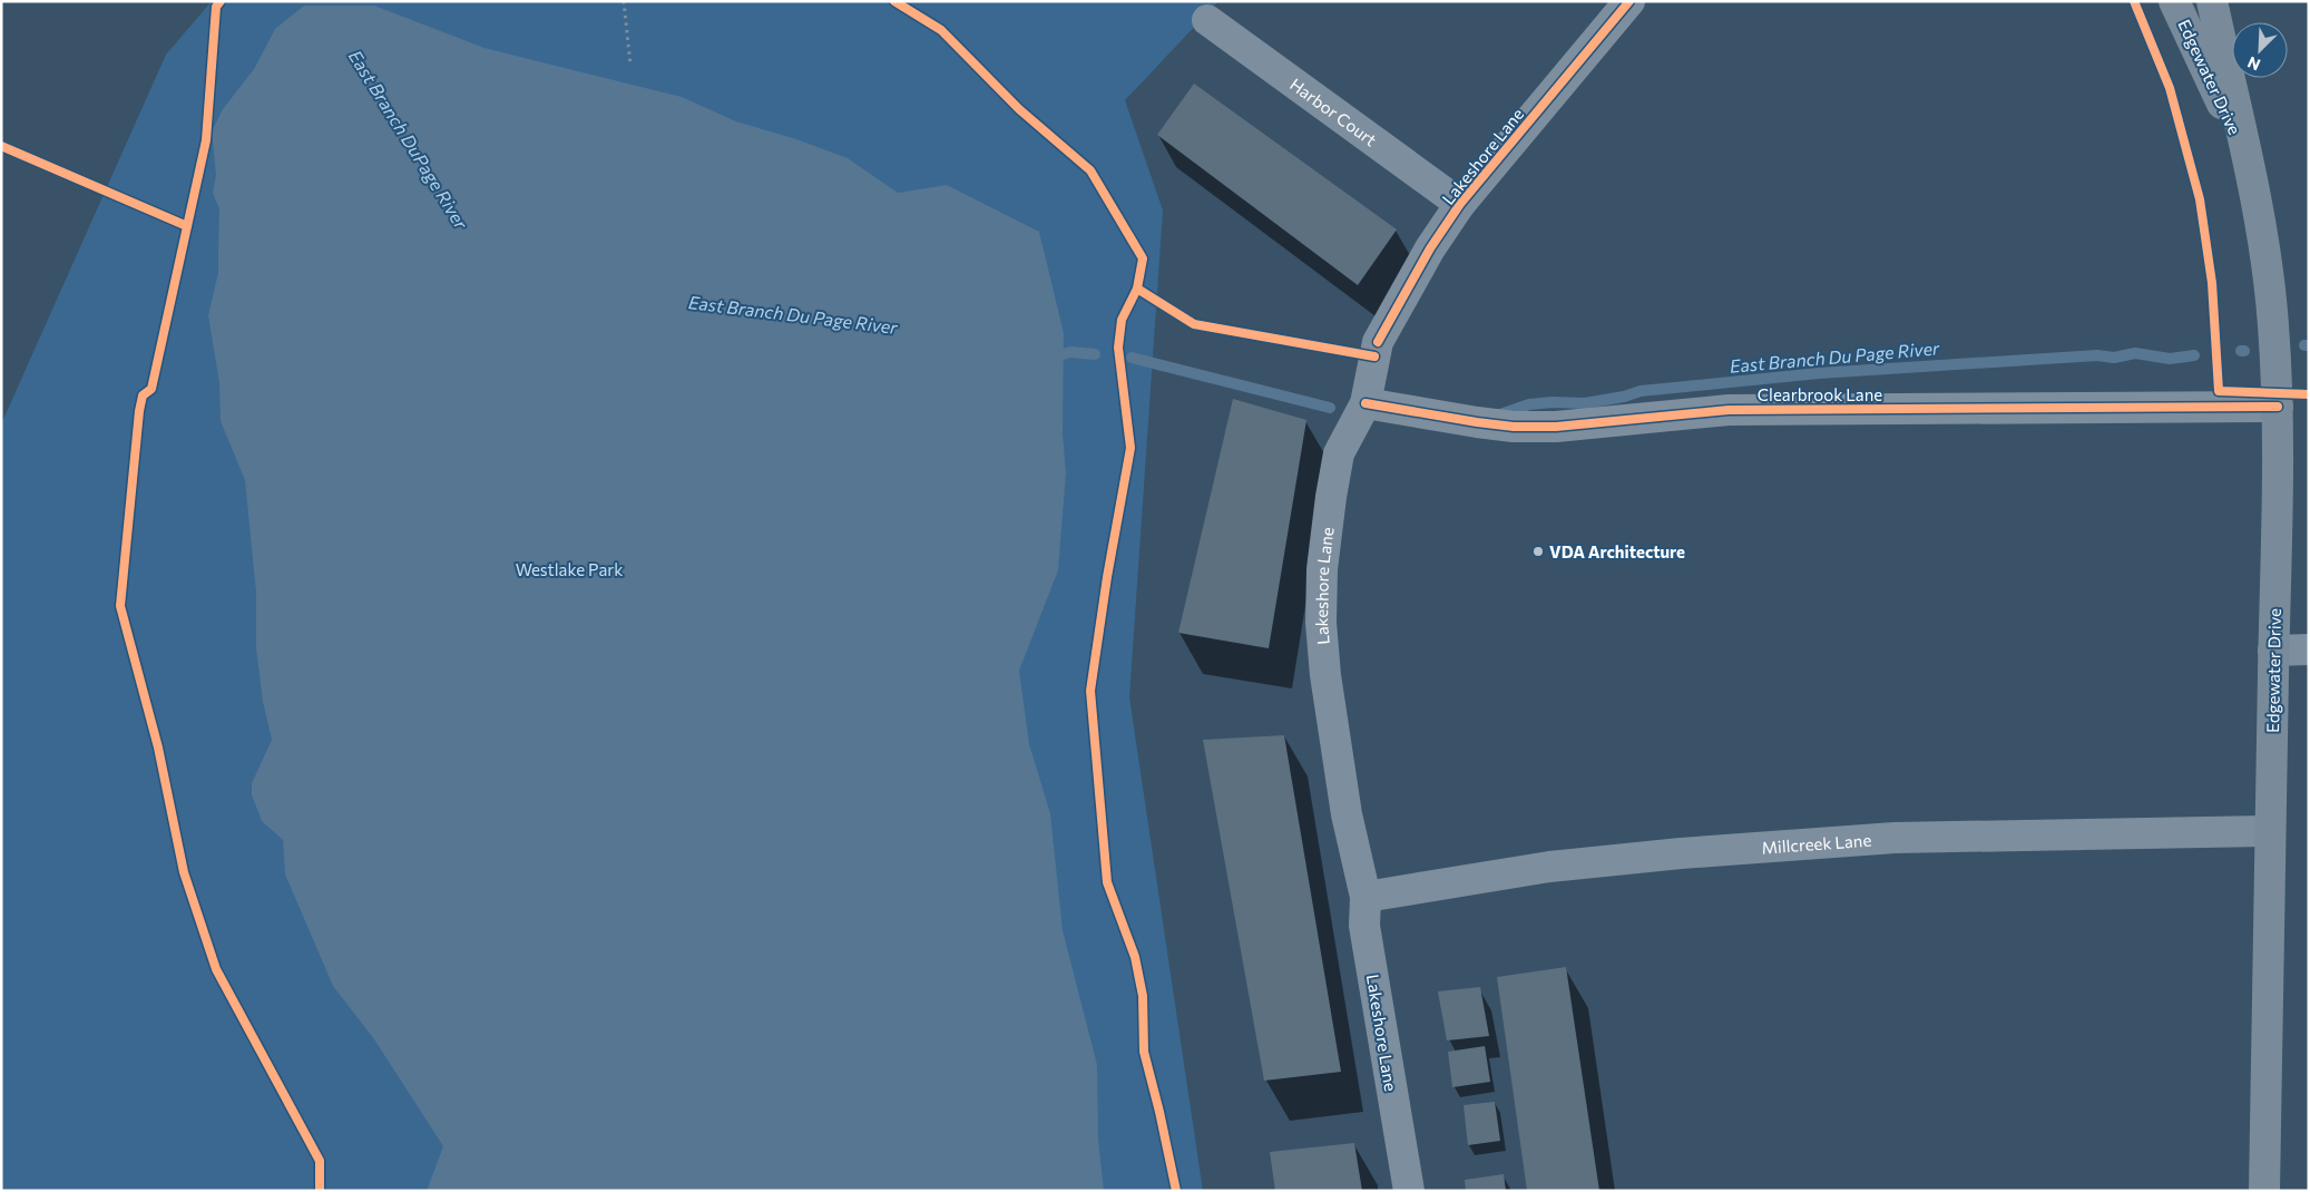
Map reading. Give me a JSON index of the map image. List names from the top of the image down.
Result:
{
  "streets": {
    "street": [
      "Edgewater Drive",
      "Harbor Court",
      "Lakeshore Lane",
      "Clearbrook Lane",
      "Millcreek Lane"
    ]
  },
  "crossings": [
    ["Edgewater Drive", "Clearbrook Lane"],
    ["Edgewater Drive", "Millcreek Lane"],
    ["Harbor Court", "Lakeshore Lane"],
    ["Lakeshore Lane", "Clearbrook Lane"],
    ["Lakeshore Lane", "Millcreek Lane"]
  ],
  "water": ["East Branch DuPage River", "East Branch Du Page River"],
  "parks": ["Westlake Park"],
  "places": ["VDA Architecture"],
  "north": "bottom left"
}
